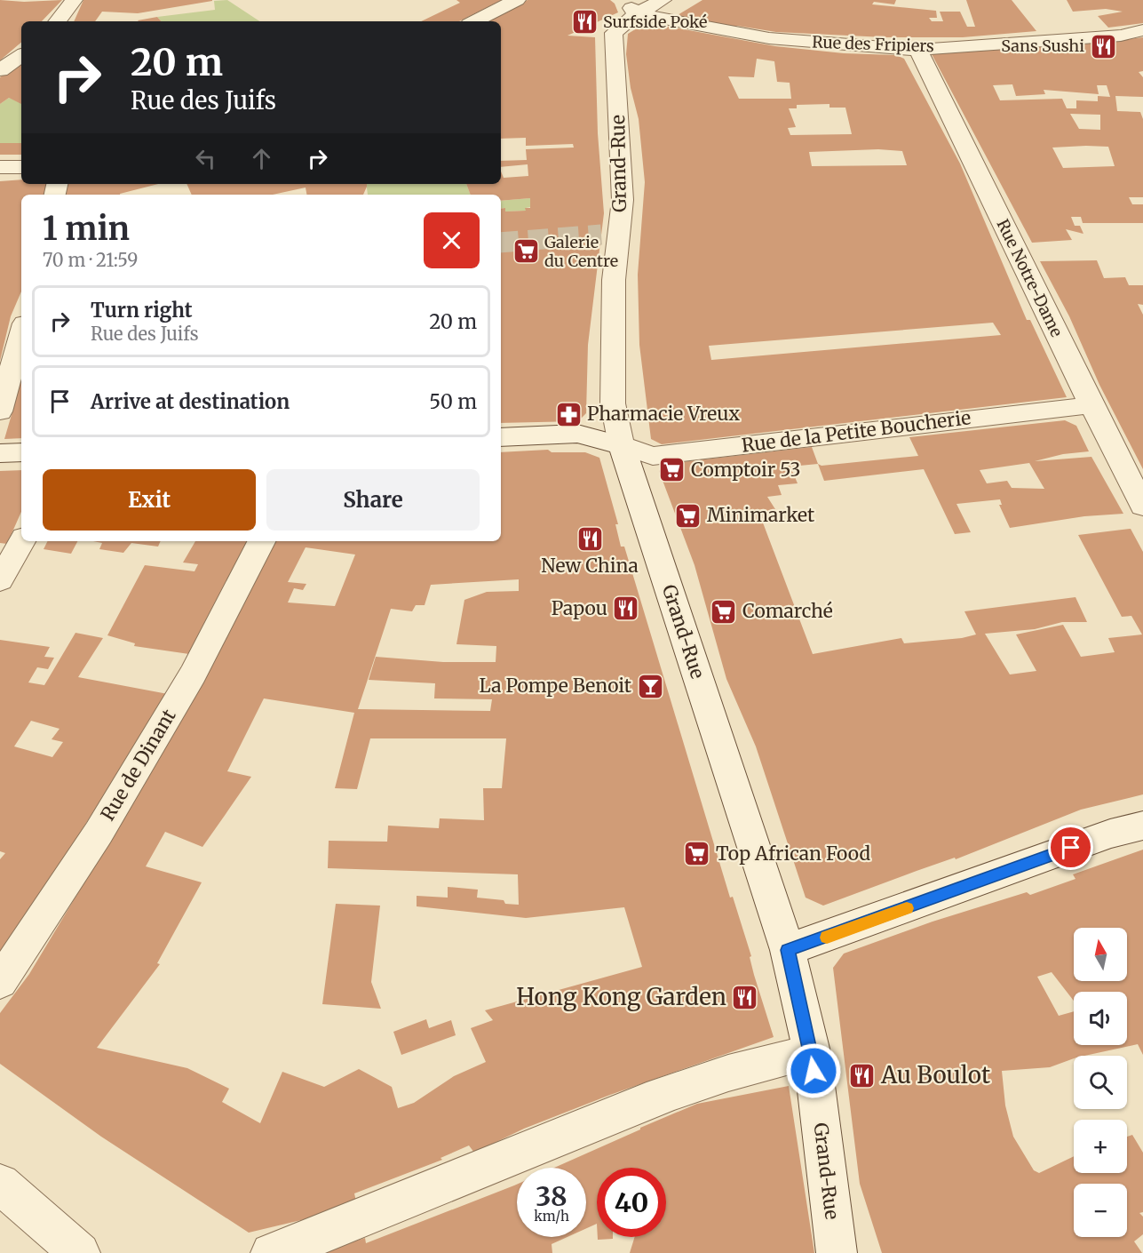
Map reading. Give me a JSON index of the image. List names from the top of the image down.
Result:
{
  "streets": {
    "street": [
      "Rue des Fripiers",
      "Grand-Rue",
      "Rue Notre-Dame",
      "Rue de la Petite Boucherie",
      "Rue de Dinant"
    ]
  },
  "crossings": [
    ["Rue des Fripiers", "Grand-Rue"],
    ["Rue des Fripiers", "Rue Notre-Dame"],
    ["Grand-Rue", "Rue de la Petite Boucherie"],
    ["Rue Notre-Dame", "Rue de la Petite Boucherie"]
  ],
  "places": {
    "restaurant": [
      "Surfside Poké",
      "Sans Sushi",
      "New China",
      "Papou",
      "Hong Kong Garden",
      "Au Boulot"
    ],
    "supermarket": [
      "Galerie du Centre",
      "Comptoir 53",
      "Minimarket",
      "Comarché",
      "Top African Food"
    ],
    "pharmacy": ["Pharmacie Vreux"],
    "bar": ["La Pompe Benoit"]
  },
  "north": "top",
  "page": {
    "turn": ["20 m", "Rue des Juifs"],
    "heading": ["1 min", "70 m · 21:59"],
    "list": [
      {
        "name": "Turn right",
        "note": "Rue des Juifs",
        "value": "20 m"
      },
      {
        "name": "Arrive at destination",
        "value": "50 m"
      }
    ],
    "buttons": ["Exit", "Share"],
    "map_buttons": ["+", "−"],
    "speed": "38 km/h",
    "limit": "40"
  }
}
